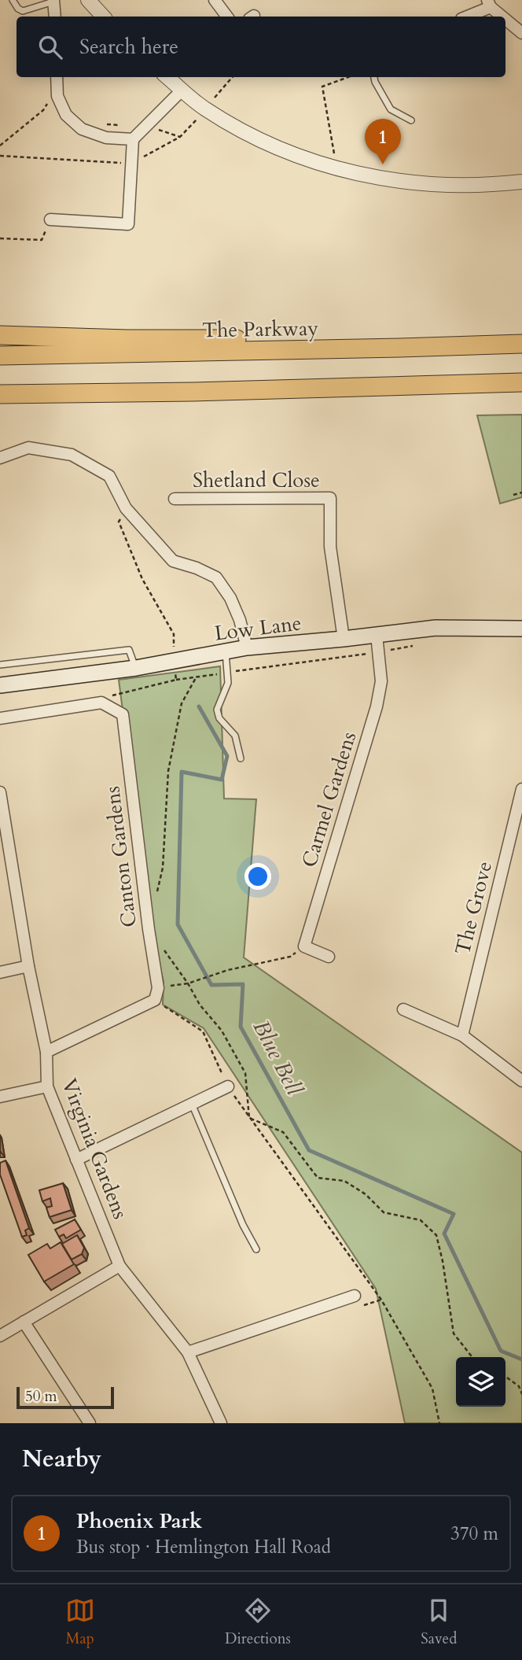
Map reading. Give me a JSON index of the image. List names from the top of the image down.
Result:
{
  "streets": {
    "highway": ["The Parkway"],
    "main road": ["Low Lane"],
    "street": [
      "Shetland Close",
      "Carmel Gardens",
      "Canton Gardens",
      "The Grove",
      "Virginia Gardens"
    ]
  },
  "crossings": [
    ["Shetland Close", "Low Lane"],
    ["Low Lane", "Carmel Gardens"]
  ],
  "water": ["Blue Bell"],
  "scale_bar": "50 m",
  "page": {
    "search": "Search here",
    "pins": "1",
    "scale": "50 m",
    "heading": "Nearby",
    "list": [
      {
        "mark": "1",
        "name": "Phoenix Park",
        "note": "Bus stop · Hemlington Hall Road",
        "value": "370 m"
      }
    ],
    "nav": ["Map", "Directions", "Saved"]
  }
}
